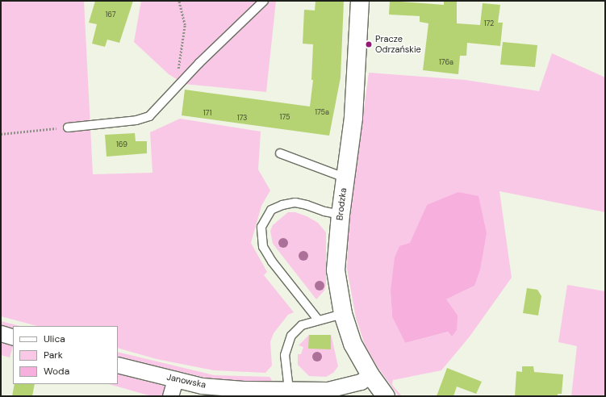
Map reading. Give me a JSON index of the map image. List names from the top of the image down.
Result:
{
  "streets": {
    "street": ["Brodzka", "Janowska"]
  },
  "crossings": [
    ["Brodzka", "Janowska"]
  ],
  "places": ["Pracze Odrzańskie"],
  "house_numbers": [
    "167",
    "172",
    "176a",
    "175a",
    "171",
    "175",
    "173",
    "169"
  ],
  "legend": ["Ulica", "Park", "Woda"]
}
